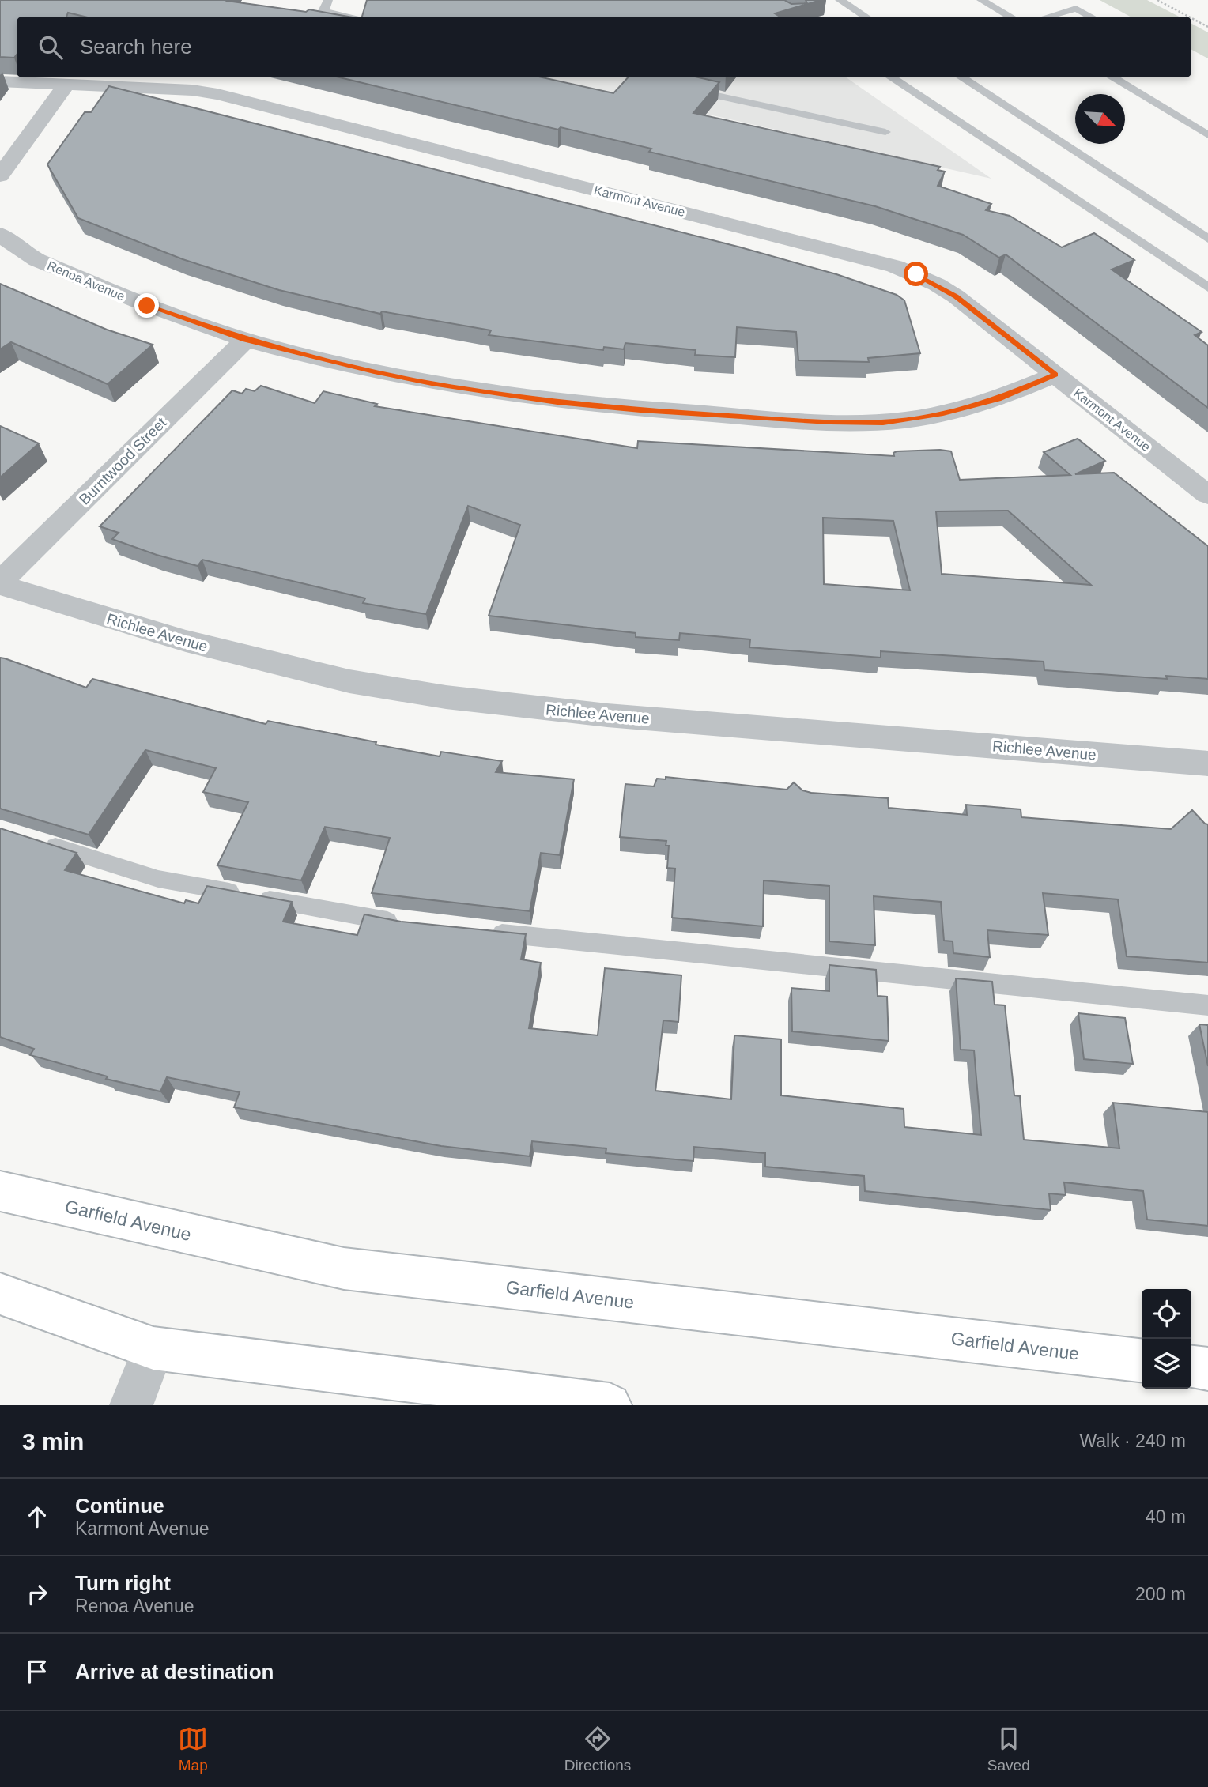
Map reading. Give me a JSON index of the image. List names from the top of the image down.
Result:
{
  "streets": {
    "main road": ["Garfield Avenue"],
    "street": [
      "Karmont Avenue",
      "Renoa Avenue",
      "Burntwood Street",
      "Richlee Avenue"
    ]
  },
  "crossings": [
    ["Karmont Avenue", "Renoa Avenue"],
    ["Renoa Avenue", "Burntwood Street"],
    ["Burntwood Street", "Richlee Avenue"]
  ],
  "north": "bottom right",
  "page": {
    "search": "Search here",
    "heading": ["3 min", "Walk · 240 m"],
    "list": [
      ["Continue", "Karmont Avenue", "40 m"],
      ["Turn right", "Renoa Avenue", "200 m"],
      "Arrive at destination"
    ],
    "nav": ["Map", "Directions", "Saved"]
  }
}
